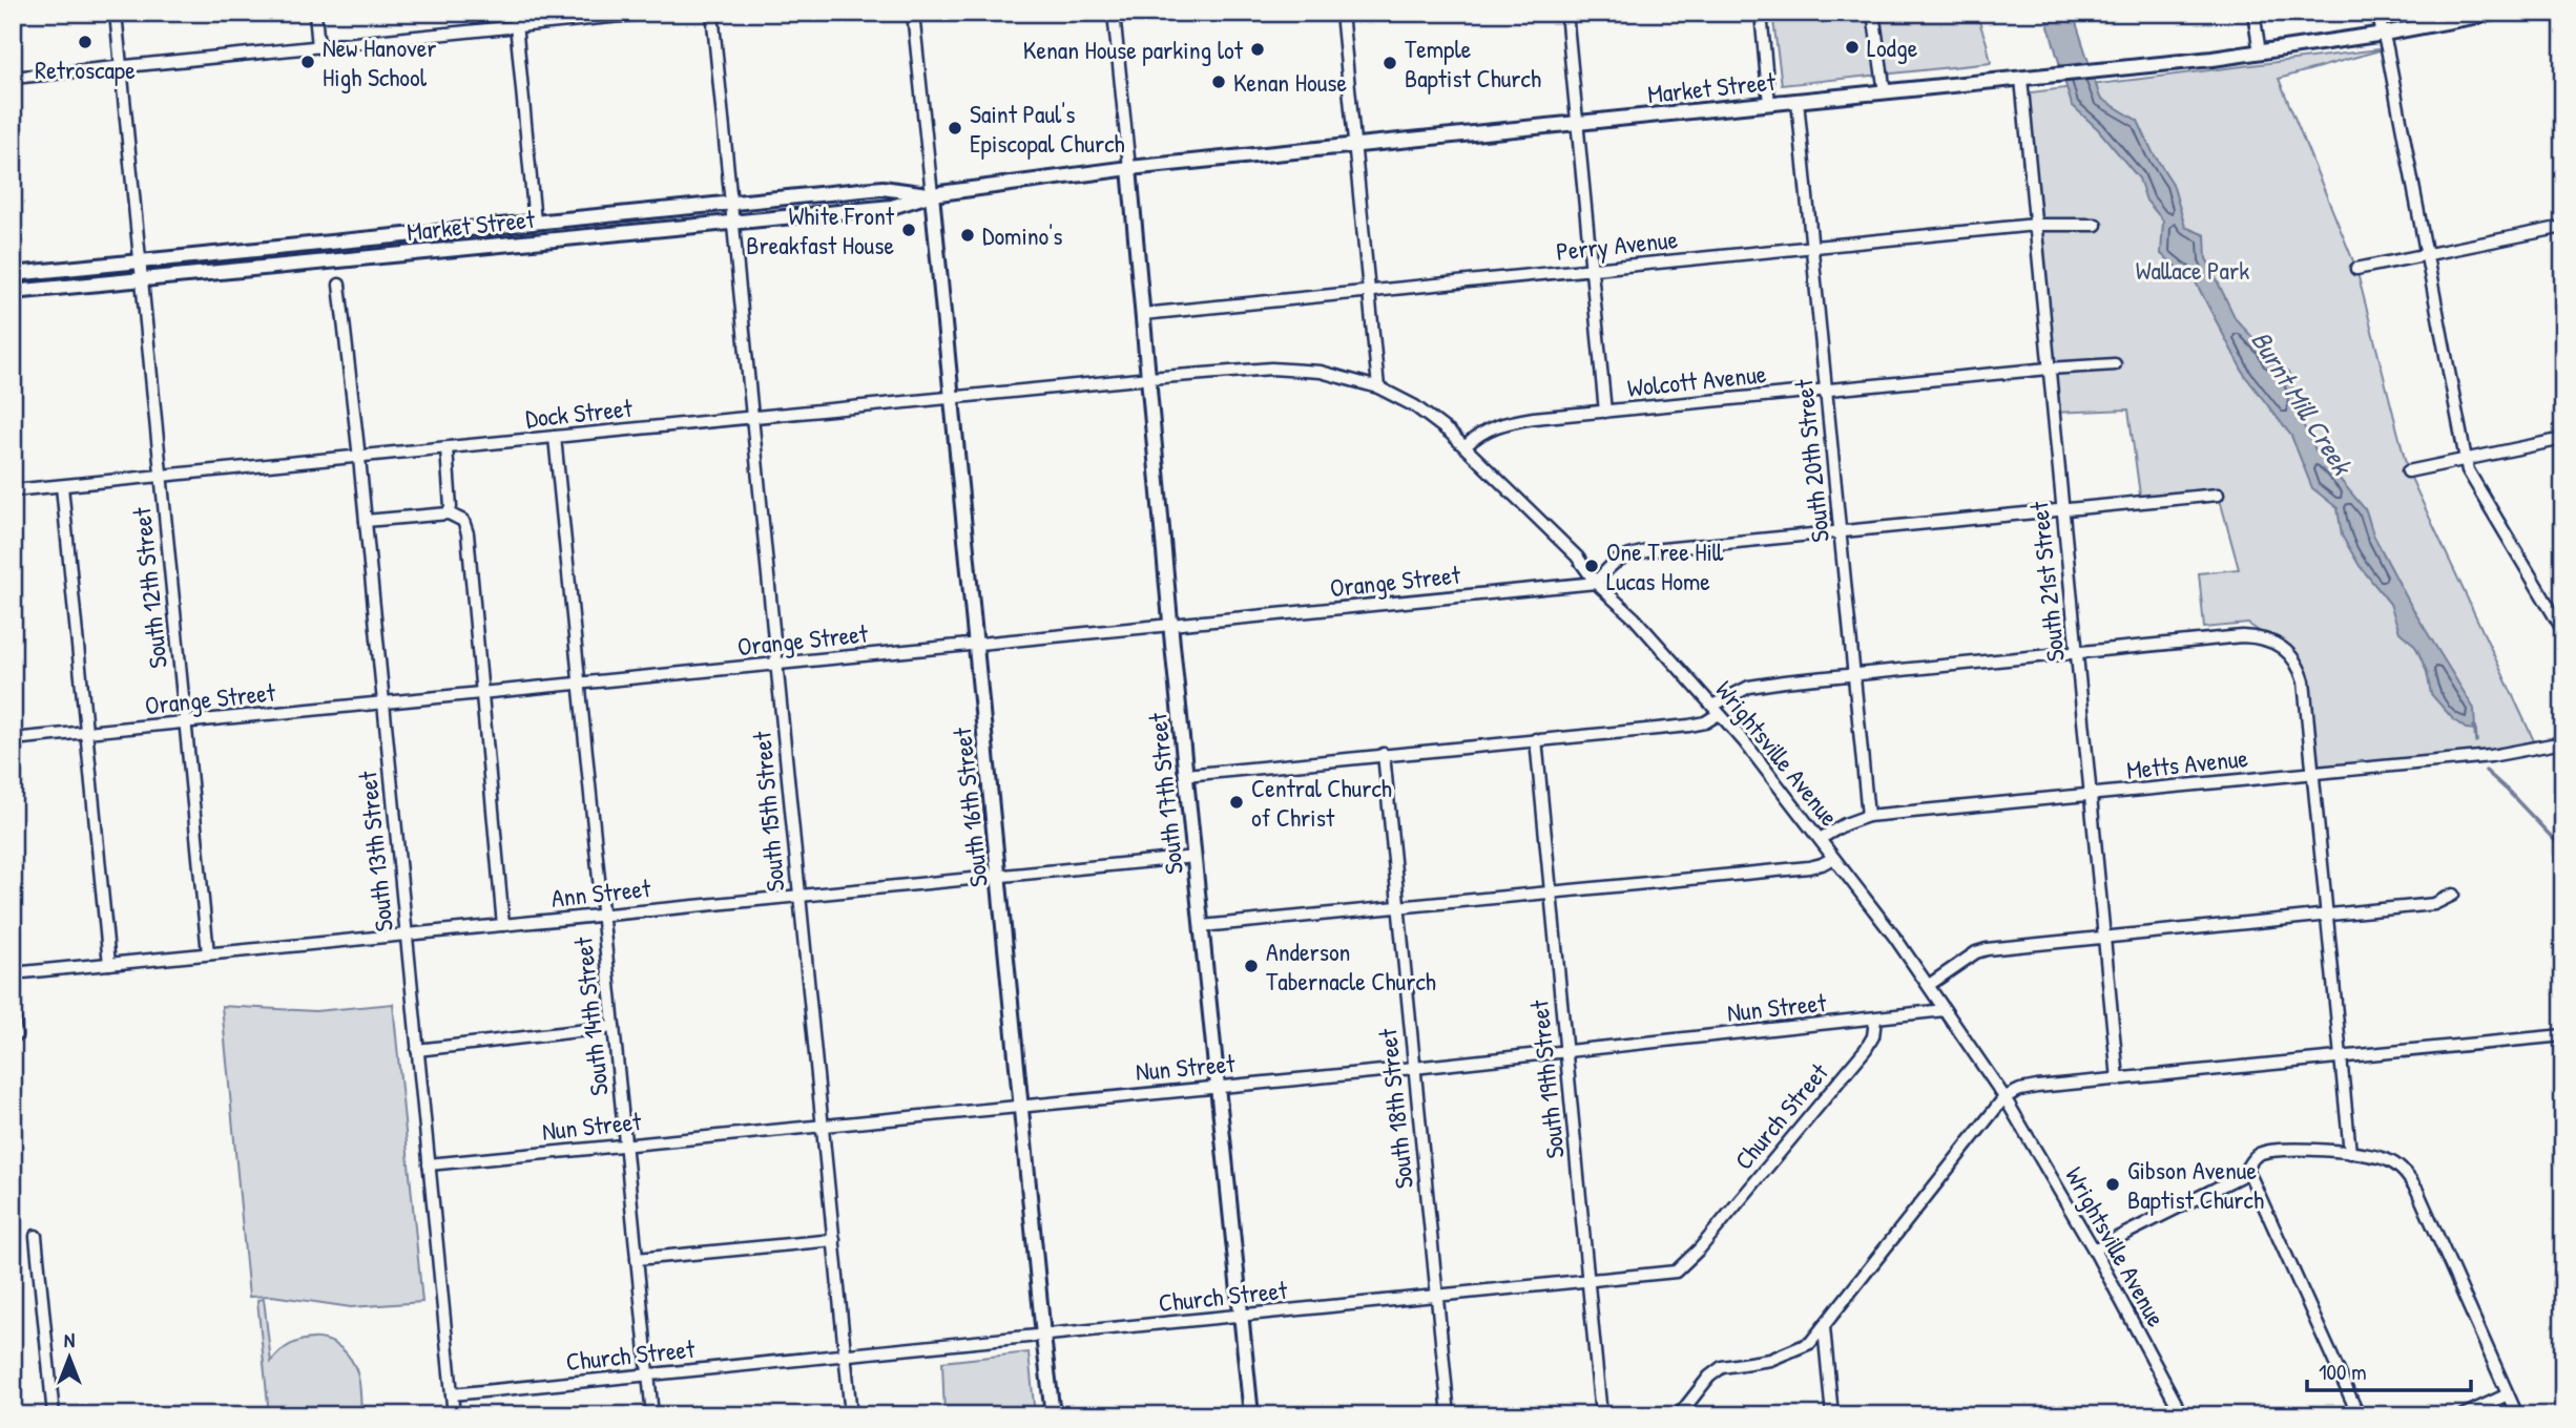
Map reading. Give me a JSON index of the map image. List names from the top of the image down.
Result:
{
  "streets": {
    "main road": ["Market Street", "South 17th Street", "South 16th Street"],
    "street": [
      "Perry Avenue",
      "Wolcott Avenue",
      "Dock Street",
      "South 20th Street",
      "Orange Street",
      "South 21st Street",
      "South 12th Street",
      "Wrightsville Avenue",
      "Metts Avenue",
      "South 15th Street",
      "South 13th Street",
      "Ann Street",
      "Nun Street",
      "South 14th Street",
      "South 19th Street",
      "South 18th Street",
      "Church Street"
    ]
  },
  "crossings": [
    ["Market Street", "South 20th Street"],
    ["Market Street", "South 21st Street"],
    ["Market Street", "South 12th Street"],
    ["Market Street", "South 17th Street"],
    ["Market Street", "South 16th Street"],
    ["Market Street", "South 15th Street"],
    ["Perry Avenue", "South 20th Street"],
    ["Perry Avenue", "South 21st Street"],
    ["Perry Avenue", "South 17th Street"],
    ["Wolcott Avenue", "South 20th Street"],
    ["Wolcott Avenue", "South 21st Street"],
    ["Wolcott Avenue", "Wrightsville Avenue"],
    ["Dock Street", "South 12th Street"],
    ["Dock Street", "Wrightsville Avenue"],
    ["Dock Street", "South 17th Street"],
    ["Dock Street", "South 16th Street"],
    ["Dock Street", "South 15th Street"],
    ["Dock Street", "South 13th Street"],
    ["Dock Street", "South 14th Street"],
    ["South 20th Street", "Metts Avenue"],
    ["Orange Street", "South 12th Street"],
    ["Orange Street", "Wrightsville Avenue"],
    ["Orange Street", "South 17th Street"],
    ["Orange Street", "South 16th Street"],
    ["Orange Street", "South 15th Street"],
    ["Orange Street", "South 13th Street"],
    ["Orange Street", "South 14th Street"],
    ["South 21st Street", "Metts Avenue"],
    ["South 12th Street", "Ann Street"],
    ["Wrightsville Avenue", "Metts Avenue"],
    ["Wrightsville Avenue", "South 17th Street"],
    ["Wrightsville Avenue", "Nun Street"],
    ["South 17th Street", "Ann Street"],
    ["South 17th Street", "Nun Street"],
    ["South 17th Street", "Church Street"],
    ["South 16th Street", "Ann Street"],
    ["South 16th Street", "Nun Street"],
    ["South 16th Street", "Church Street"],
    ["South 15th Street", "Ann Street"],
    ["South 15th Street", "Nun Street"],
    ["South 15th Street", "Church Street"],
    ["South 13th Street", "Ann Street"],
    ["South 13th Street", "Nun Street"],
    ["South 13th Street", "Church Street"],
    ["Ann Street", "South 14th Street"],
    ["Nun Street", "South 14th Street"],
    ["Nun Street", "South 19th Street"],
    ["Nun Street", "South 18th Street"],
    ["Nun Street", "Church Street"],
    ["South 14th Street", "Church Street"],
    ["South 19th Street", "Church Street"],
    ["South 18th Street", "Church Street"]
  ],
  "water": ["Burnt Mill Creek"],
  "parks": ["Wallace Park"],
  "places": [
    "Retroscape",
    "Lodge",
    "Kenan House parking lot",
    "New Hanover High School",
    "Temple Baptist Church",
    "Kenan House",
    "Saint Paul's Episcopal Church",
    "White Front Breakfast House",
    "Domino's",
    "One Tree Hill Lucas Home",
    "Central Church of Christ",
    "Anderson Tabernacle Church",
    "Gibson Avenue Baptist Church"
  ],
  "scale_bar": "100 m",
  "north": "top"
}
